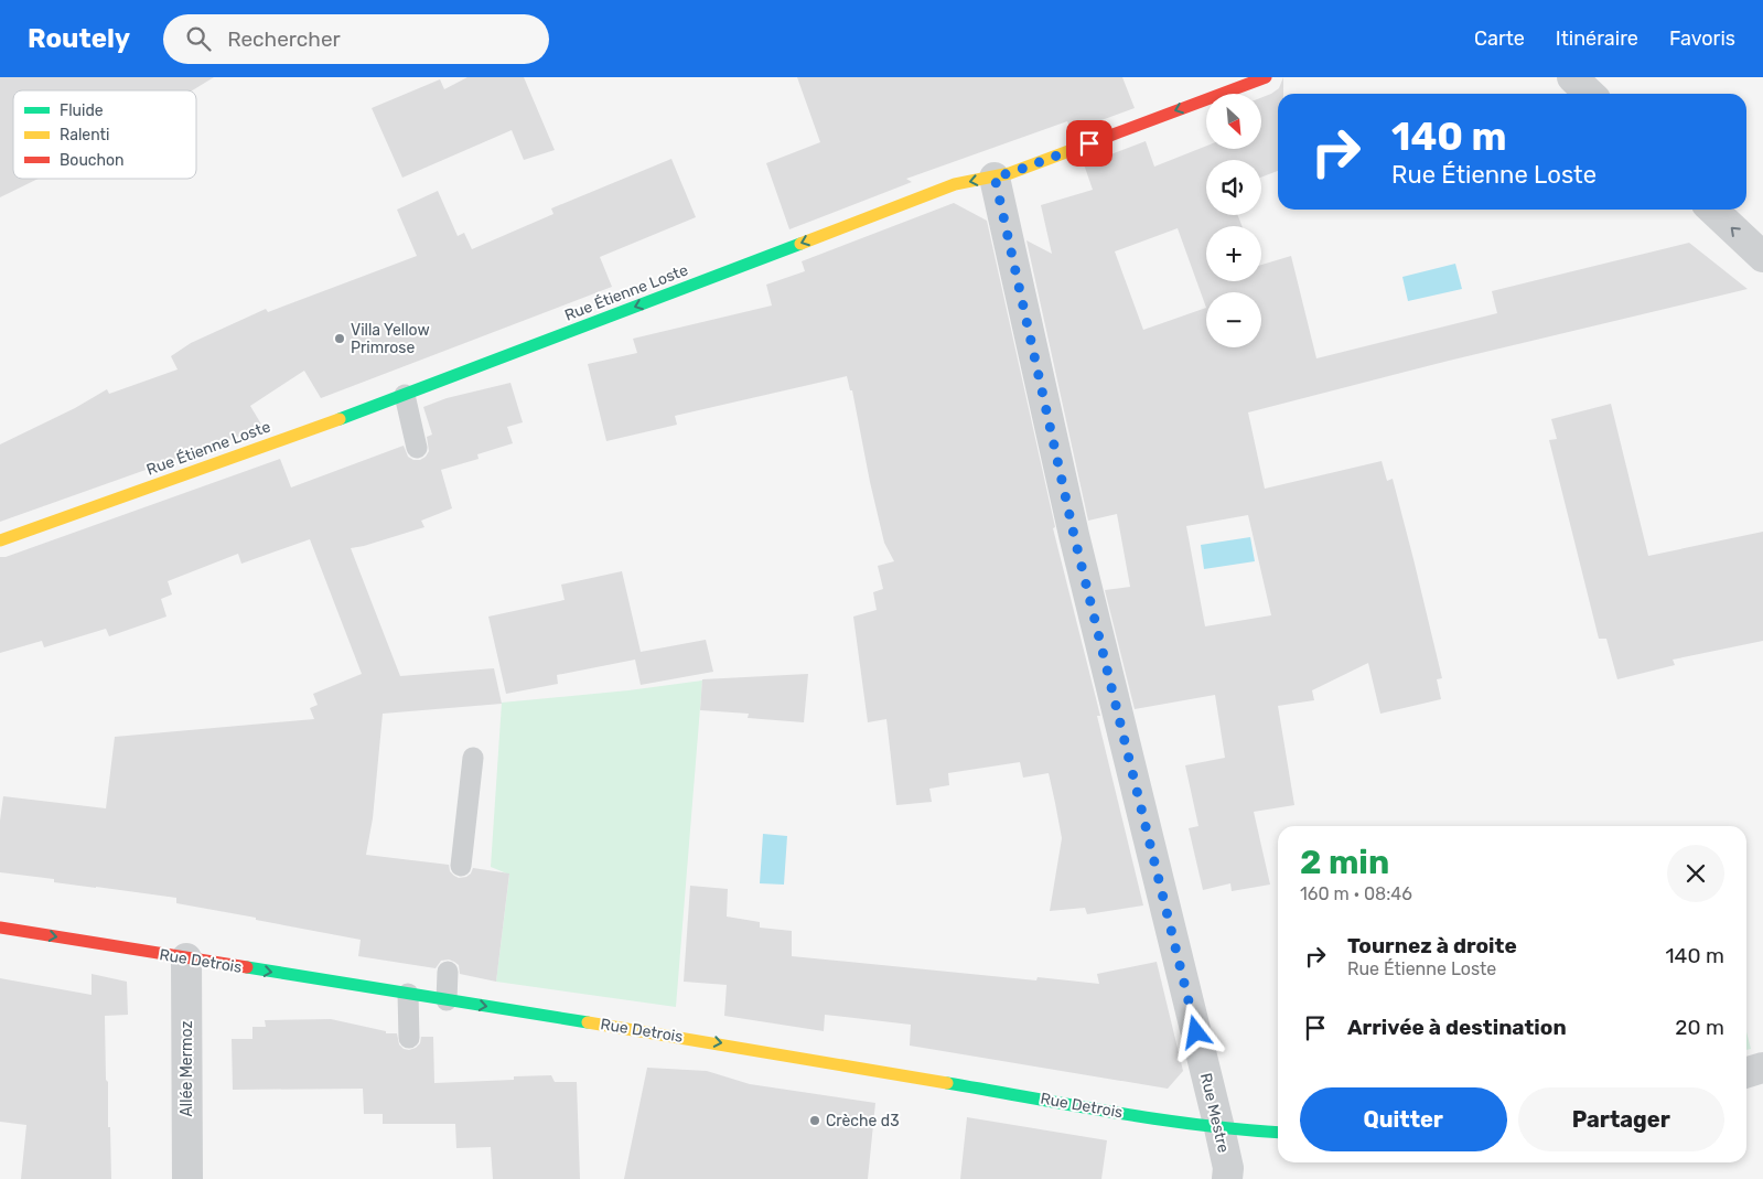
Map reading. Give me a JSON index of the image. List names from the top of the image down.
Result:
{
  "streets": {
    "street": [
      "Rue Étienne Loste",
      "Rue Detrois",
      "Allée Mermoz",
      "Rue Mestre"
    ]
  },
  "crossings": [
    ["Rue Étienne Loste", "Rue Mestre"],
    ["Rue Detrois", "Allée Mermoz"],
    ["Rue Detrois", "Rue Mestre"]
  ],
  "one_way": ["Rue Étienne Loste", "Rue Detrois"],
  "places": ["Villa Yellow Primrose", "Crèche d3"],
  "legend": ["Fluide", "Ralenti", "Bouchon"],
  "north": "bottom right",
  "page": {
    "header": "Routely",
    "search": "Rechercher",
    "nav": ["Carte", "Itinéraire", "Favoris"],
    "map_buttons": ["+", "−"],
    "turn": ["140 m", "Rue Étienne Loste"],
    "heading": ["2 min", "160 m · 08:46"],
    "list": [
      {
        "name": "Tournez à droite",
        "note": "Rue Étienne Loste",
        "value": "140 m"
      },
      {
        "name": "Arrivée à destination",
        "value": "20 m"
      }
    ],
    "buttons": ["Quitter", "Partager"]
  }
}
